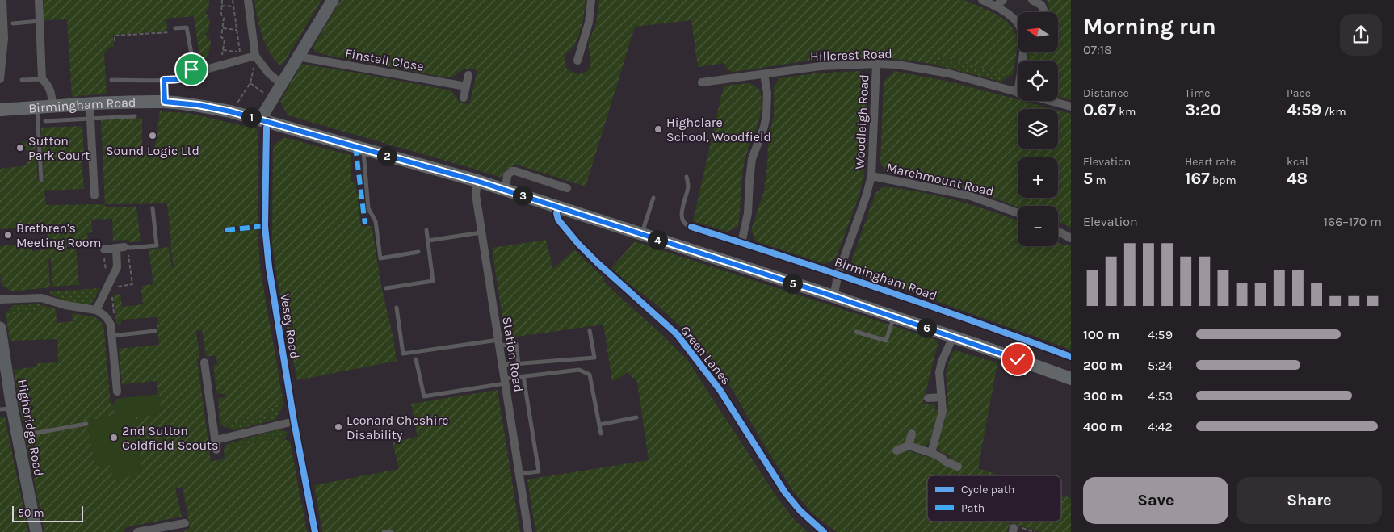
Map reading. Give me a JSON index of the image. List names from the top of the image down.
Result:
{
  "streets": {
    "main road": ["Birmingham Road"],
    "street": [
      "Hillcrest Road",
      "Finstall Close",
      "Woodleigh Road",
      "Marchmount Road",
      "Vesey Road",
      "Station Road",
      "Green Lanes",
      "Highbridge Road"
    ]
  },
  "crossings": [
    ["Hillcrest Road", "Woodleigh Road"],
    ["Birmingham Road", "Woodleigh Road"],
    ["Birmingham Road", "Vesey Road"],
    ["Birmingham Road", "Station Road"],
    ["Birmingham Road", "Green Lanes"],
    ["Woodleigh Road", "Marchmount Road"]
  ],
  "places": [
    "Highclare School, Woodfield",
    "Sound Logic Ltd",
    "Sutton Park Court",
    "Brethren's Meeting Room",
    "Leonard Cheshire Disability",
    "2nd Sutton Coldfield Scouts"
  ],
  "legend": ["Cycle path", "Path"],
  "scale_bar": "50 m",
  "north": "left",
  "page": {
    "heading": ["Morning run", "07:18"],
    "map_buttons": ["+", "−"],
    "stats": [
      ["Distance", "0.67 km"],
      ["Time", "3:20"],
      ["Pace", "4:59 /km"],
      ["Elevation", "5 m"],
      ["Heart rate", "167 bpm"],
      ["kcal", "48"]
    ],
    "pins": [
      "1",
      "2",
      "3",
      "4",
      "5",
      "6"
    ],
    "chart": ["Elevation", "166–170 m"],
    "list": [
      {
        "name": "100 m",
        "note": "4:59"
      },
      {
        "name": "200 m",
        "note": "5:24"
      },
      {
        "name": "300 m",
        "note": "4:53"
      },
      {
        "name": "400 m",
        "note": "4:42"
      }
    ],
    "buttons": ["Save", "Share"],
    "scale": "50 m"
  }
}
